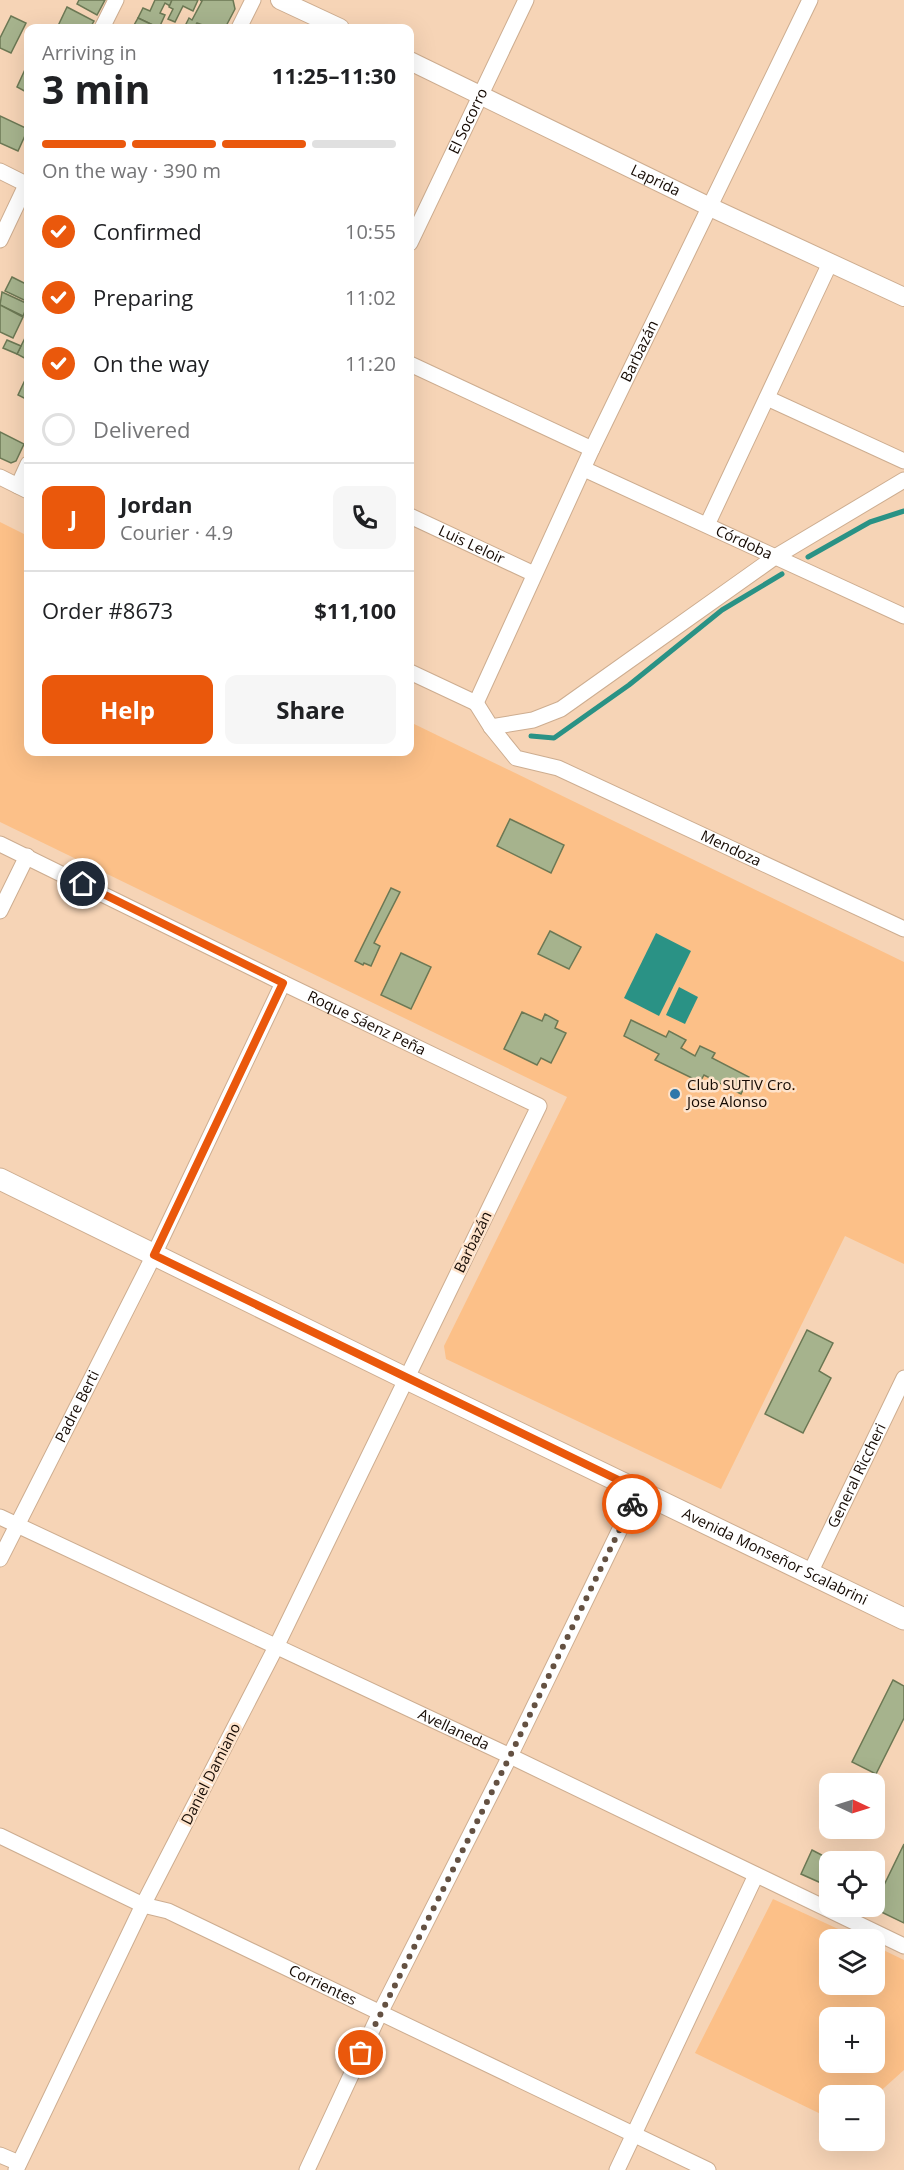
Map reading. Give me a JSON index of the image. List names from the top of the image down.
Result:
{
  "streets": {
    "main road": ["Avenida Monseñor Scalabrini"],
    "street": [
      "El Socorro",
      "Laprida",
      "Barbazán",
      "Córdoba",
      "Luis Leloir",
      "Mendoza",
      "Roque Sáenz Peña",
      "Padre Berti",
      "General Riccheri",
      "Avellaneda",
      "Daniel Damiano",
      "Corrientes"
    ]
  },
  "crossings": [
    ["El Socorro", "Laprida"],
    ["Laprida", "Barbazán"],
    ["Barbazán", "Córdoba"],
    ["Barbazán", "Luis Leloir"],
    ["Barbazán", "Mendoza"],
    ["Barbazán", "Roque Sáenz Peña"],
    ["Barbazán", "Avenida Monseñor Scalabrini"],
    ["Barbazán", "Daniel Damiano"],
    ["Padre Berti", "Avenida Monseñor Scalabrini"],
    ["Padre Berti", "Avellaneda"],
    ["General Riccheri", "Avenida Monseñor Scalabrini"],
    ["Avenida Monseñor Scalabrini", "Daniel Damiano"],
    ["Avellaneda", "Daniel Damiano"],
    ["Daniel Damiano", "Corrientes"]
  ],
  "places": ["Club SUTIV Cro. Jose Alonso"],
  "north": "right",
  "page": {
    "heading": ["3 min", "Arriving in", "11:25–11:30"],
    "panel": [
      "Jordan",
      "Courier · 4.9",
      "Order #8673",
      "$11,100"
    ],
    "bar": "On the way · 390 m",
    "list": [
      ["Confirmed", "10:55"],
      ["Preparing", "11:02"],
      ["On the way", "11:20"],
      "Delivered"
    ],
    "round": "J",
    "buttons": ["Help", "Share"],
    "map_buttons": ["+", "−"]
  }
}
